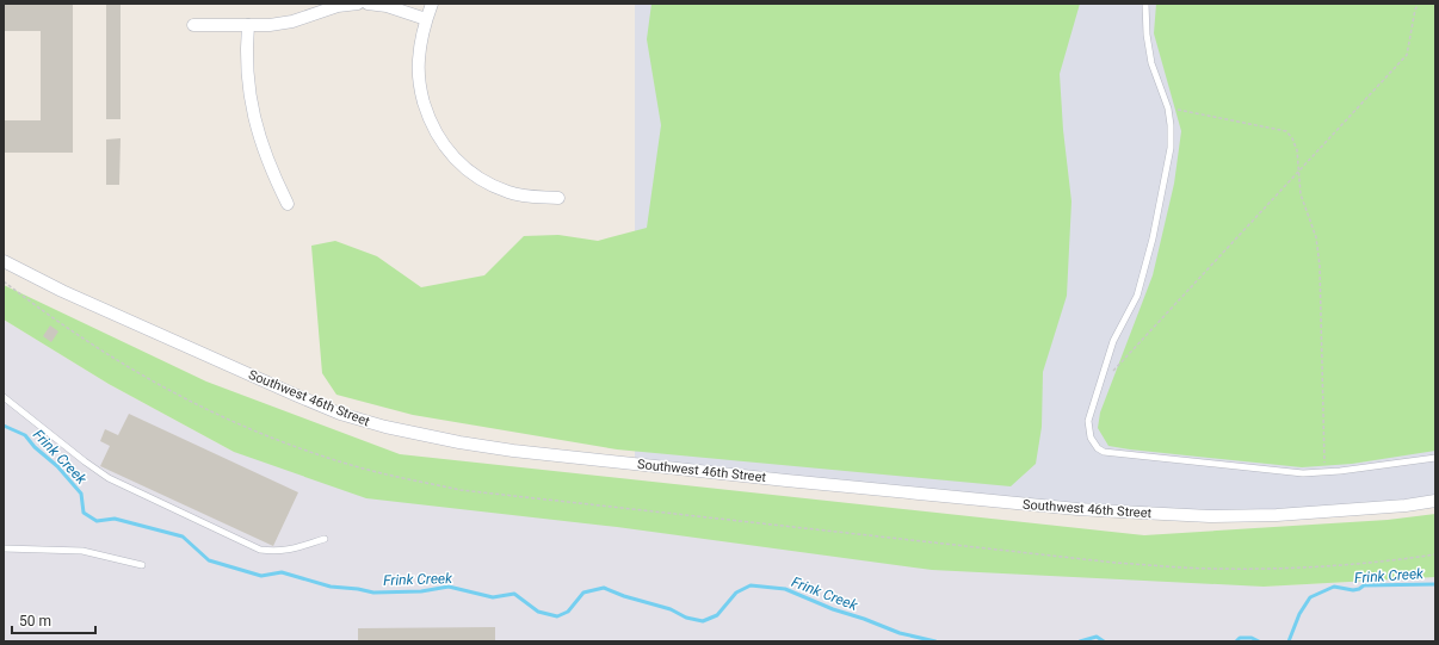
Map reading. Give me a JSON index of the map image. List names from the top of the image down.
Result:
{
  "streets": {
    "street": ["Southwest 46th Street"]
  },
  "water": ["Frink Creek"],
  "scale_bar": "50 m"
}
